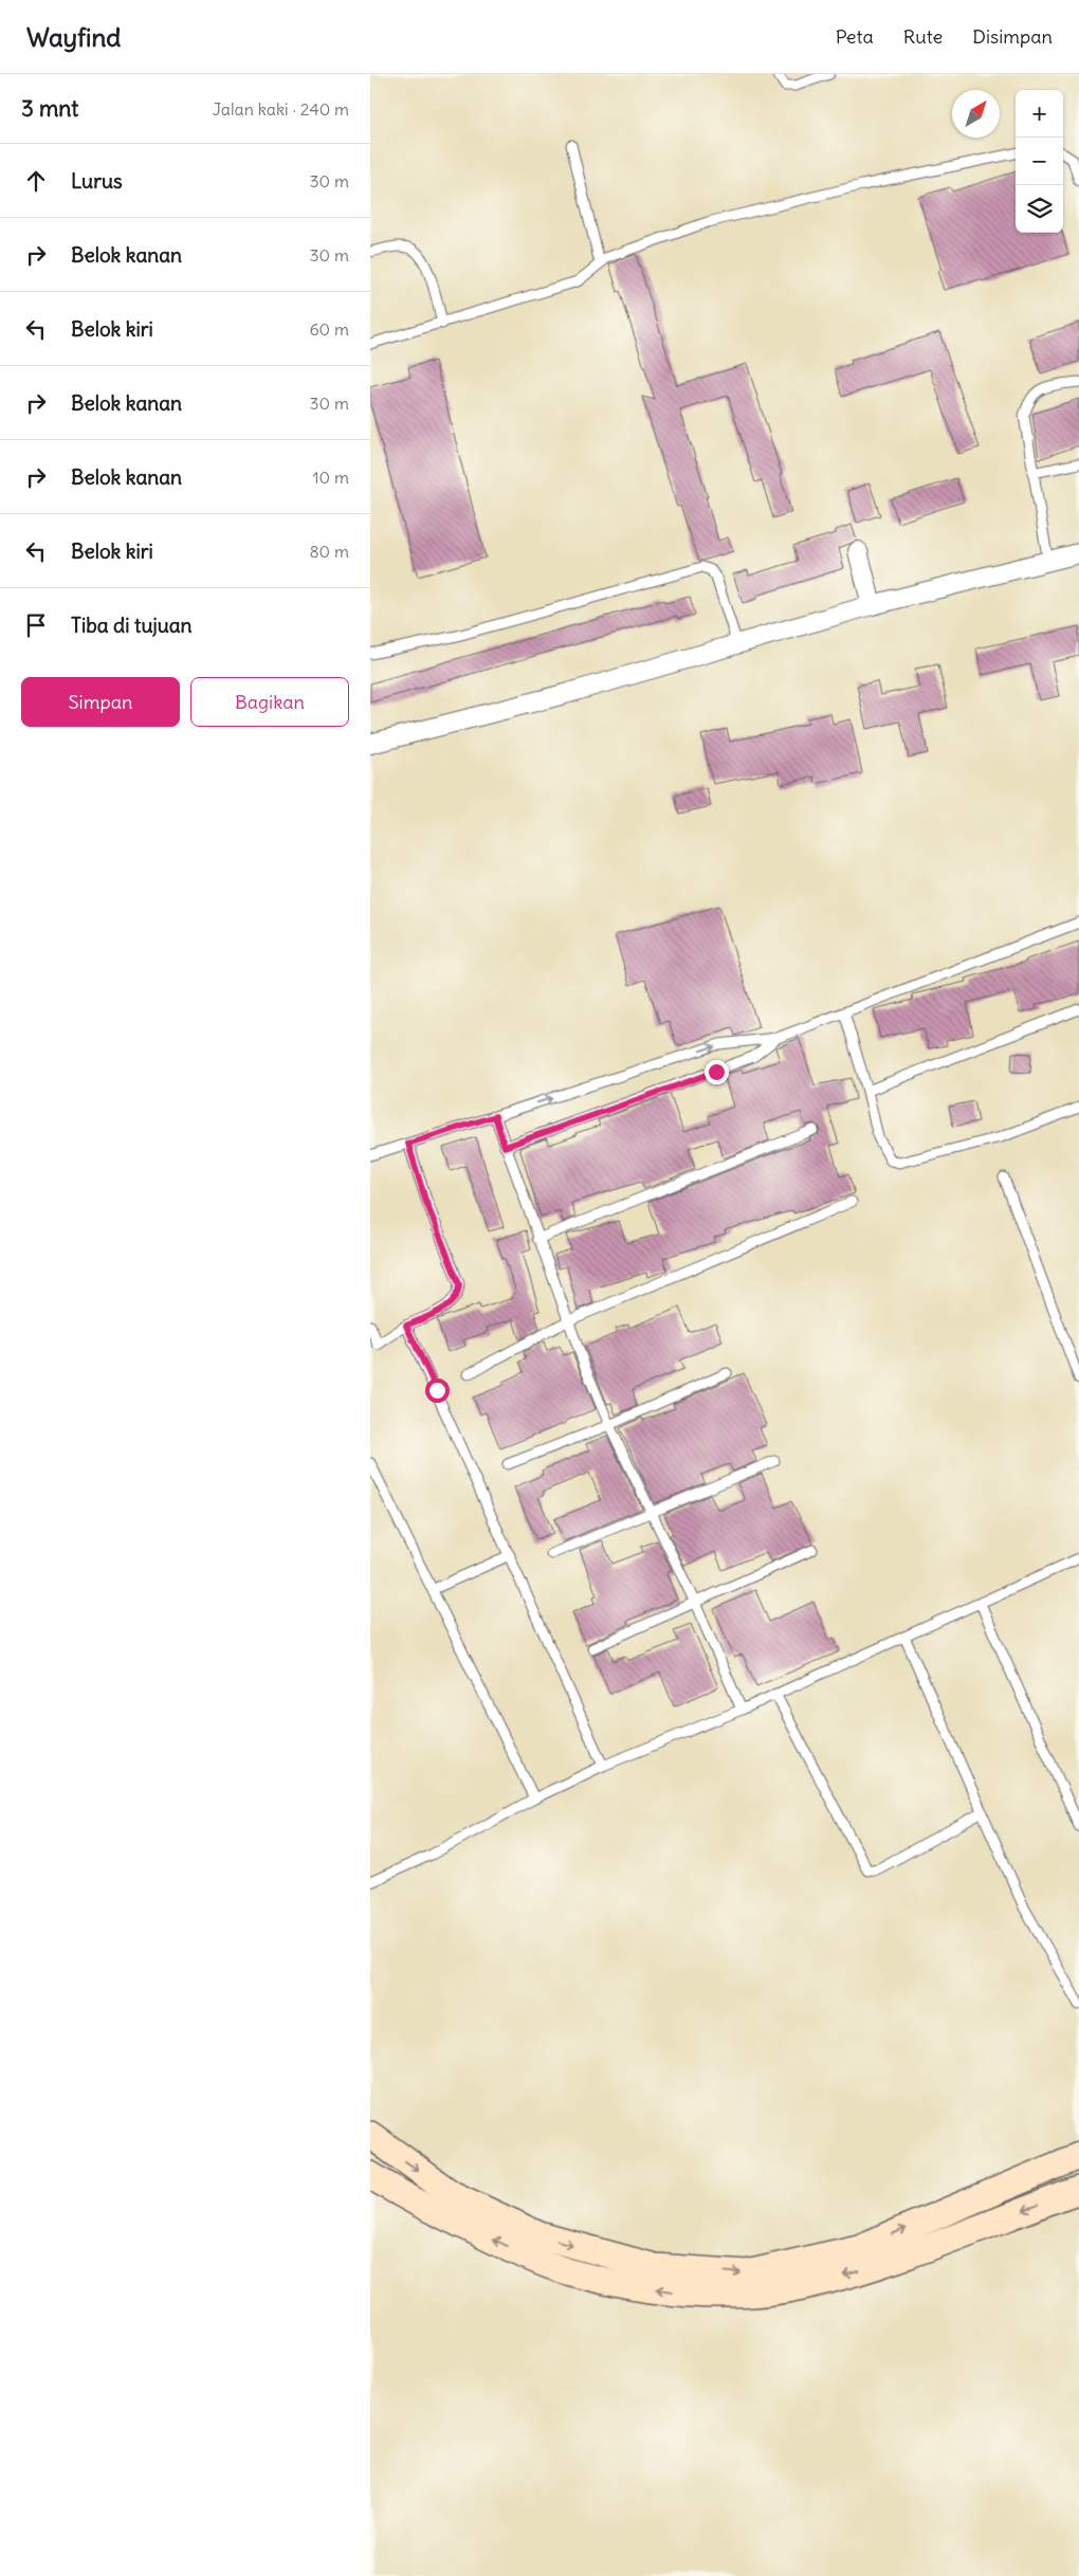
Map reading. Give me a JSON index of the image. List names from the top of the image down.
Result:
{
  "north": "top right",
  "page": {
    "header": "Wayfind",
    "nav": ["Peta", "Rute", "Disimpan"],
    "heading": ["3 mnt", "Jalan kaki · 240 m"],
    "map_buttons": ["+", "−"],
    "list": [
      ["Lurus", "30 m"],
      ["Belok kanan", "30 m"],
      ["Belok kiri", "60 m"],
      ["Belok kanan", "30 m"],
      ["Belok kanan", "10 m"],
      ["Belok kiri", "80 m"],
      "Tiba di tujuan"
    ],
    "buttons": ["Simpan", "Bagikan"]
  }
}
